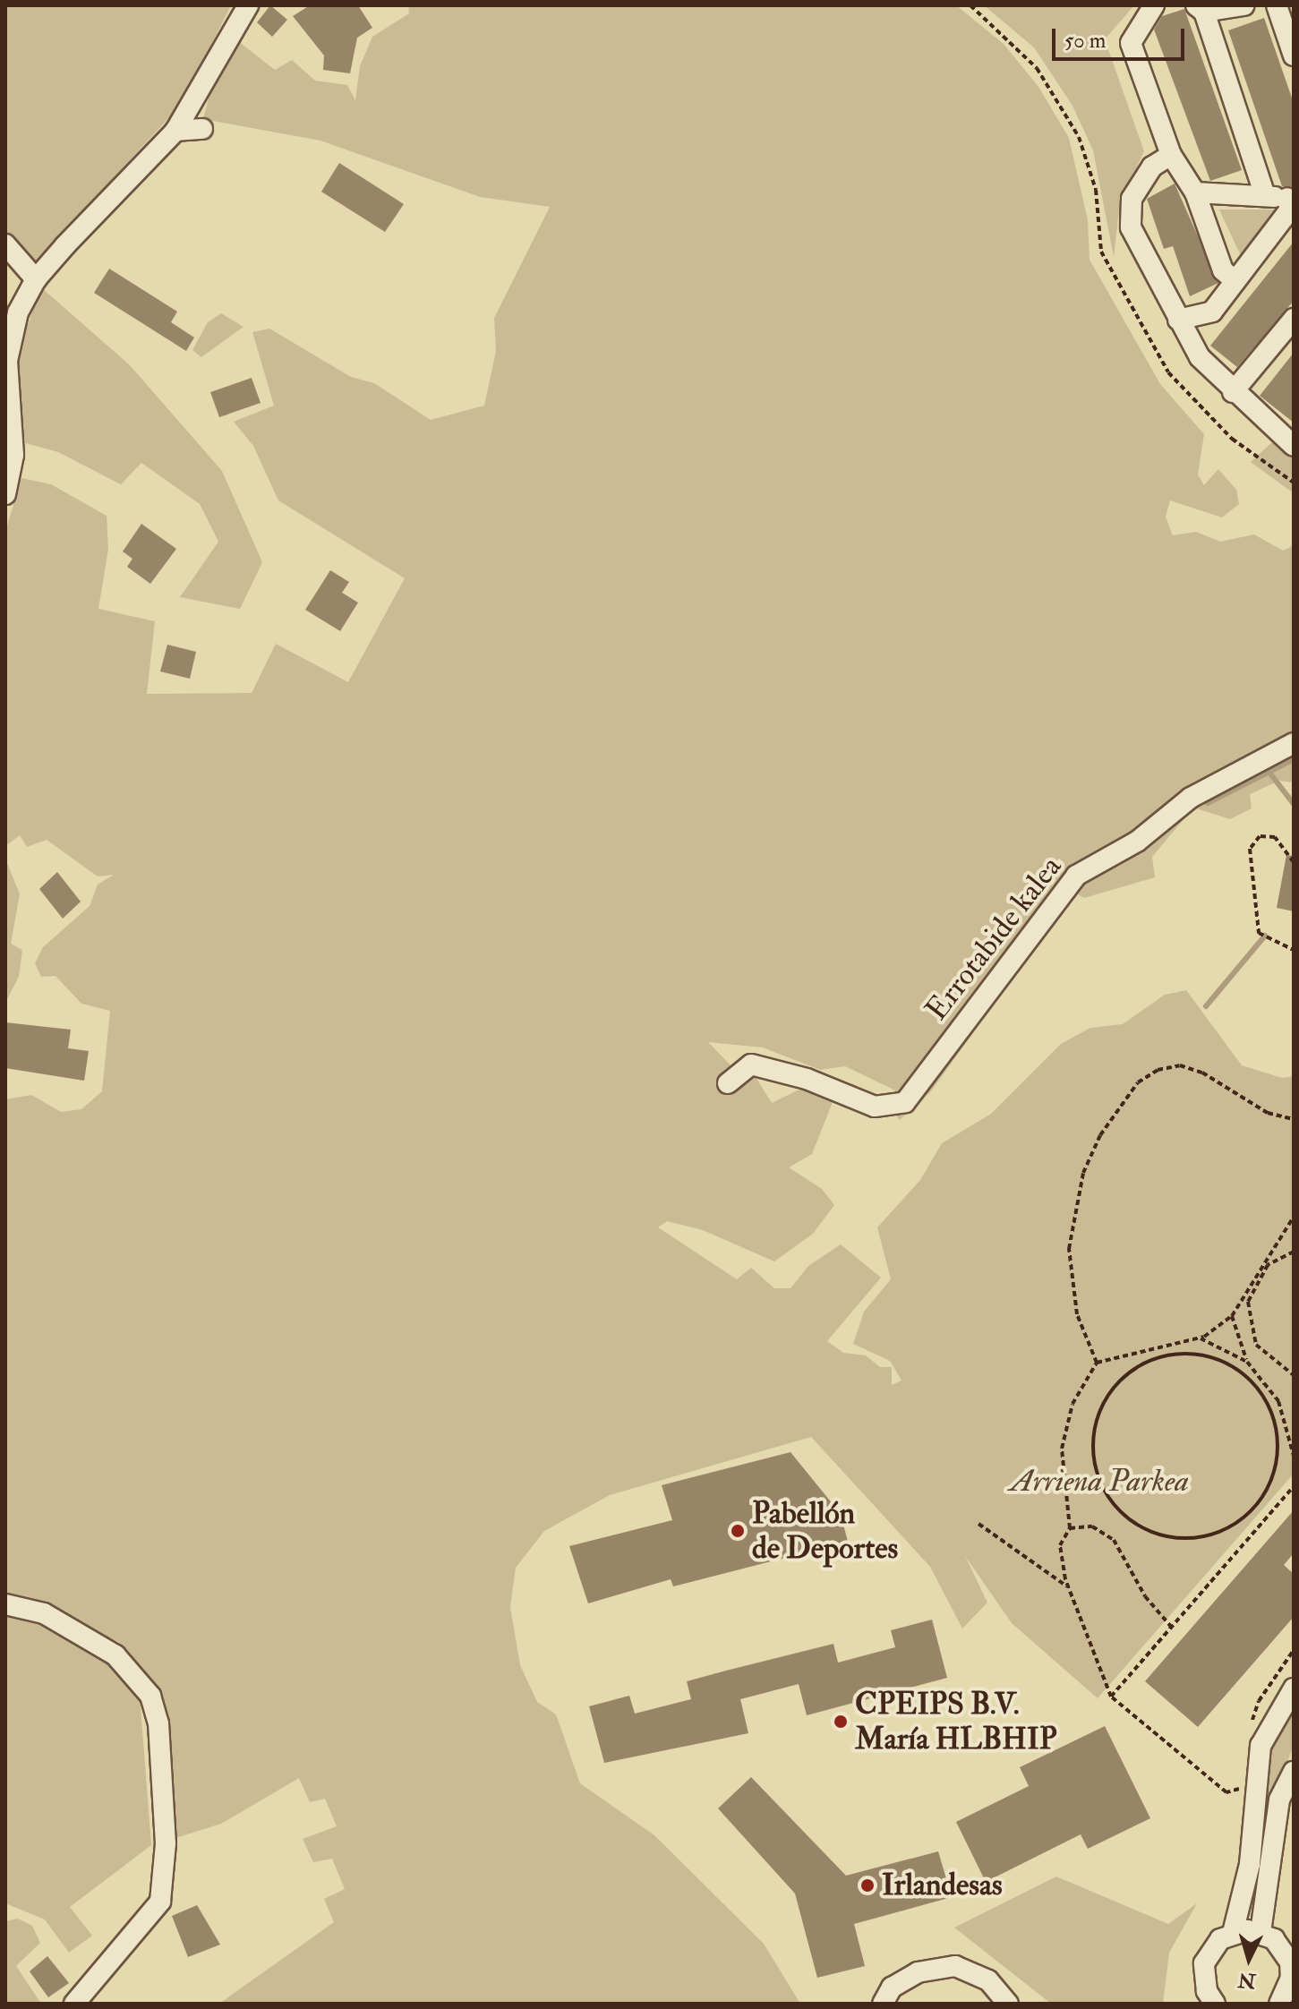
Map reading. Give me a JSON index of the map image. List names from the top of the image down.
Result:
{
  "streets": {
    "street": ["Errotabide kalea"]
  },
  "parks": ["Arriena Parkea"],
  "places": ["Pabellón de Deportes", "CPEIPS B.V. María HLBHIP", "Irlandesas"],
  "scale_bar": "50 m",
  "north": "bottom"
}
